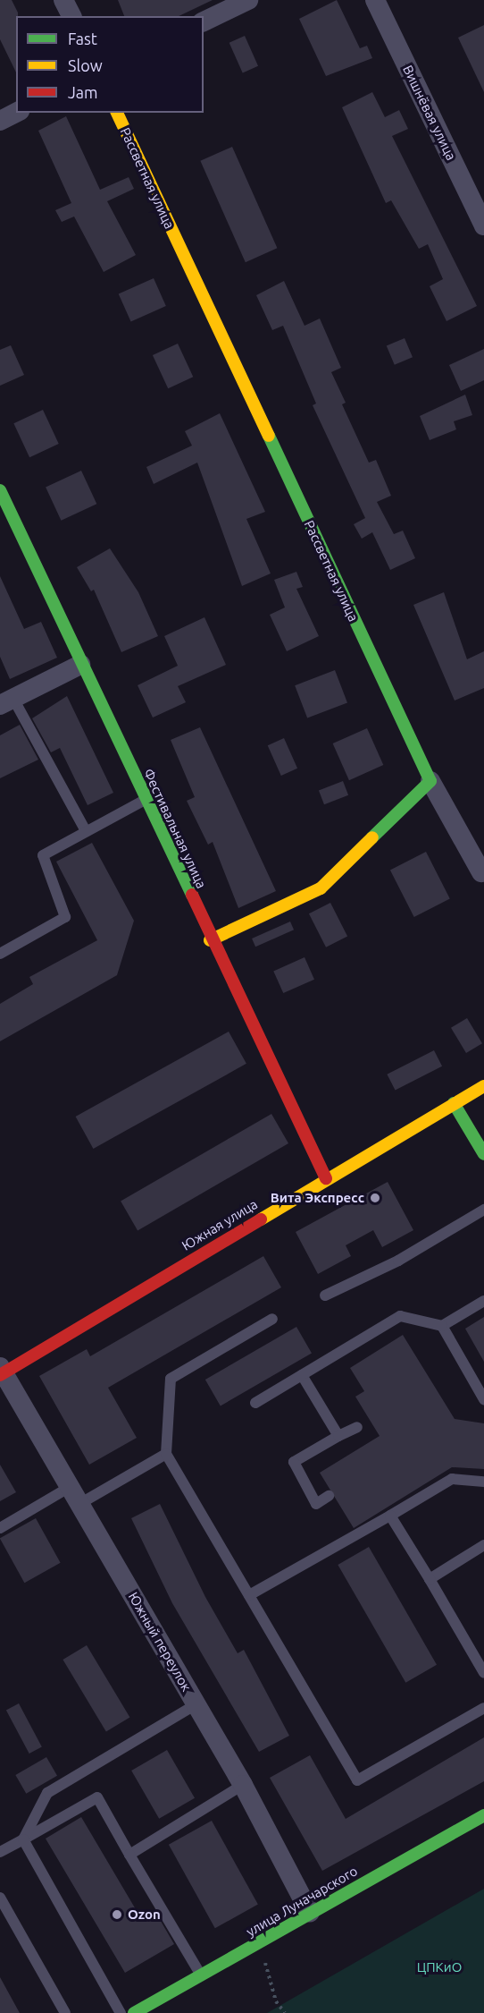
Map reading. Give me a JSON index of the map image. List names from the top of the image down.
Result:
{
  "streets": {
    "street": [
      "Вишнёвая улица",
      "Рассветная улица",
      "Фестивальная улица",
      "Южная улица",
      "Южный переулок",
      "улица Луначарского"
    ]
  },
  "crossings": [
    ["Фестивальная улица", "Южная улица"],
    ["Южная улица", "Южный переулок"],
    ["Южный переулок", "улица Луначарского"]
  ],
  "parks": ["ЦПКиО"],
  "places": ["Вита Экспресс", "Ozon"],
  "legend": ["Fast", "Slow", "Jam"]
}
